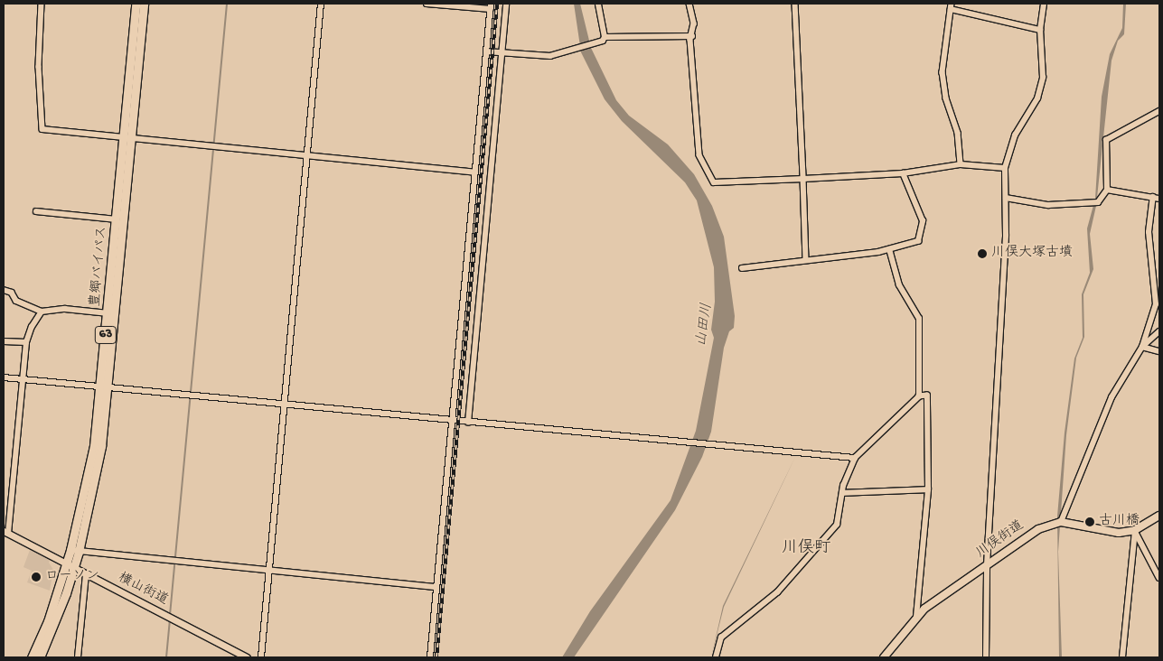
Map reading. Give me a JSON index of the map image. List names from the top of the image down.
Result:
{
  "streets": {
    "main road": ["豊郷バイパス", "63", "川俣街道"],
    "street": ["横山街道"]
  },
  "crossings": [
    ["豊郷バイパス", "横山街道"]
  ],
  "districts": ["川俣町"],
  "water": ["山田川"],
  "places": ["川俣大塚古墳", "古川橋", "ローソン"]
}
